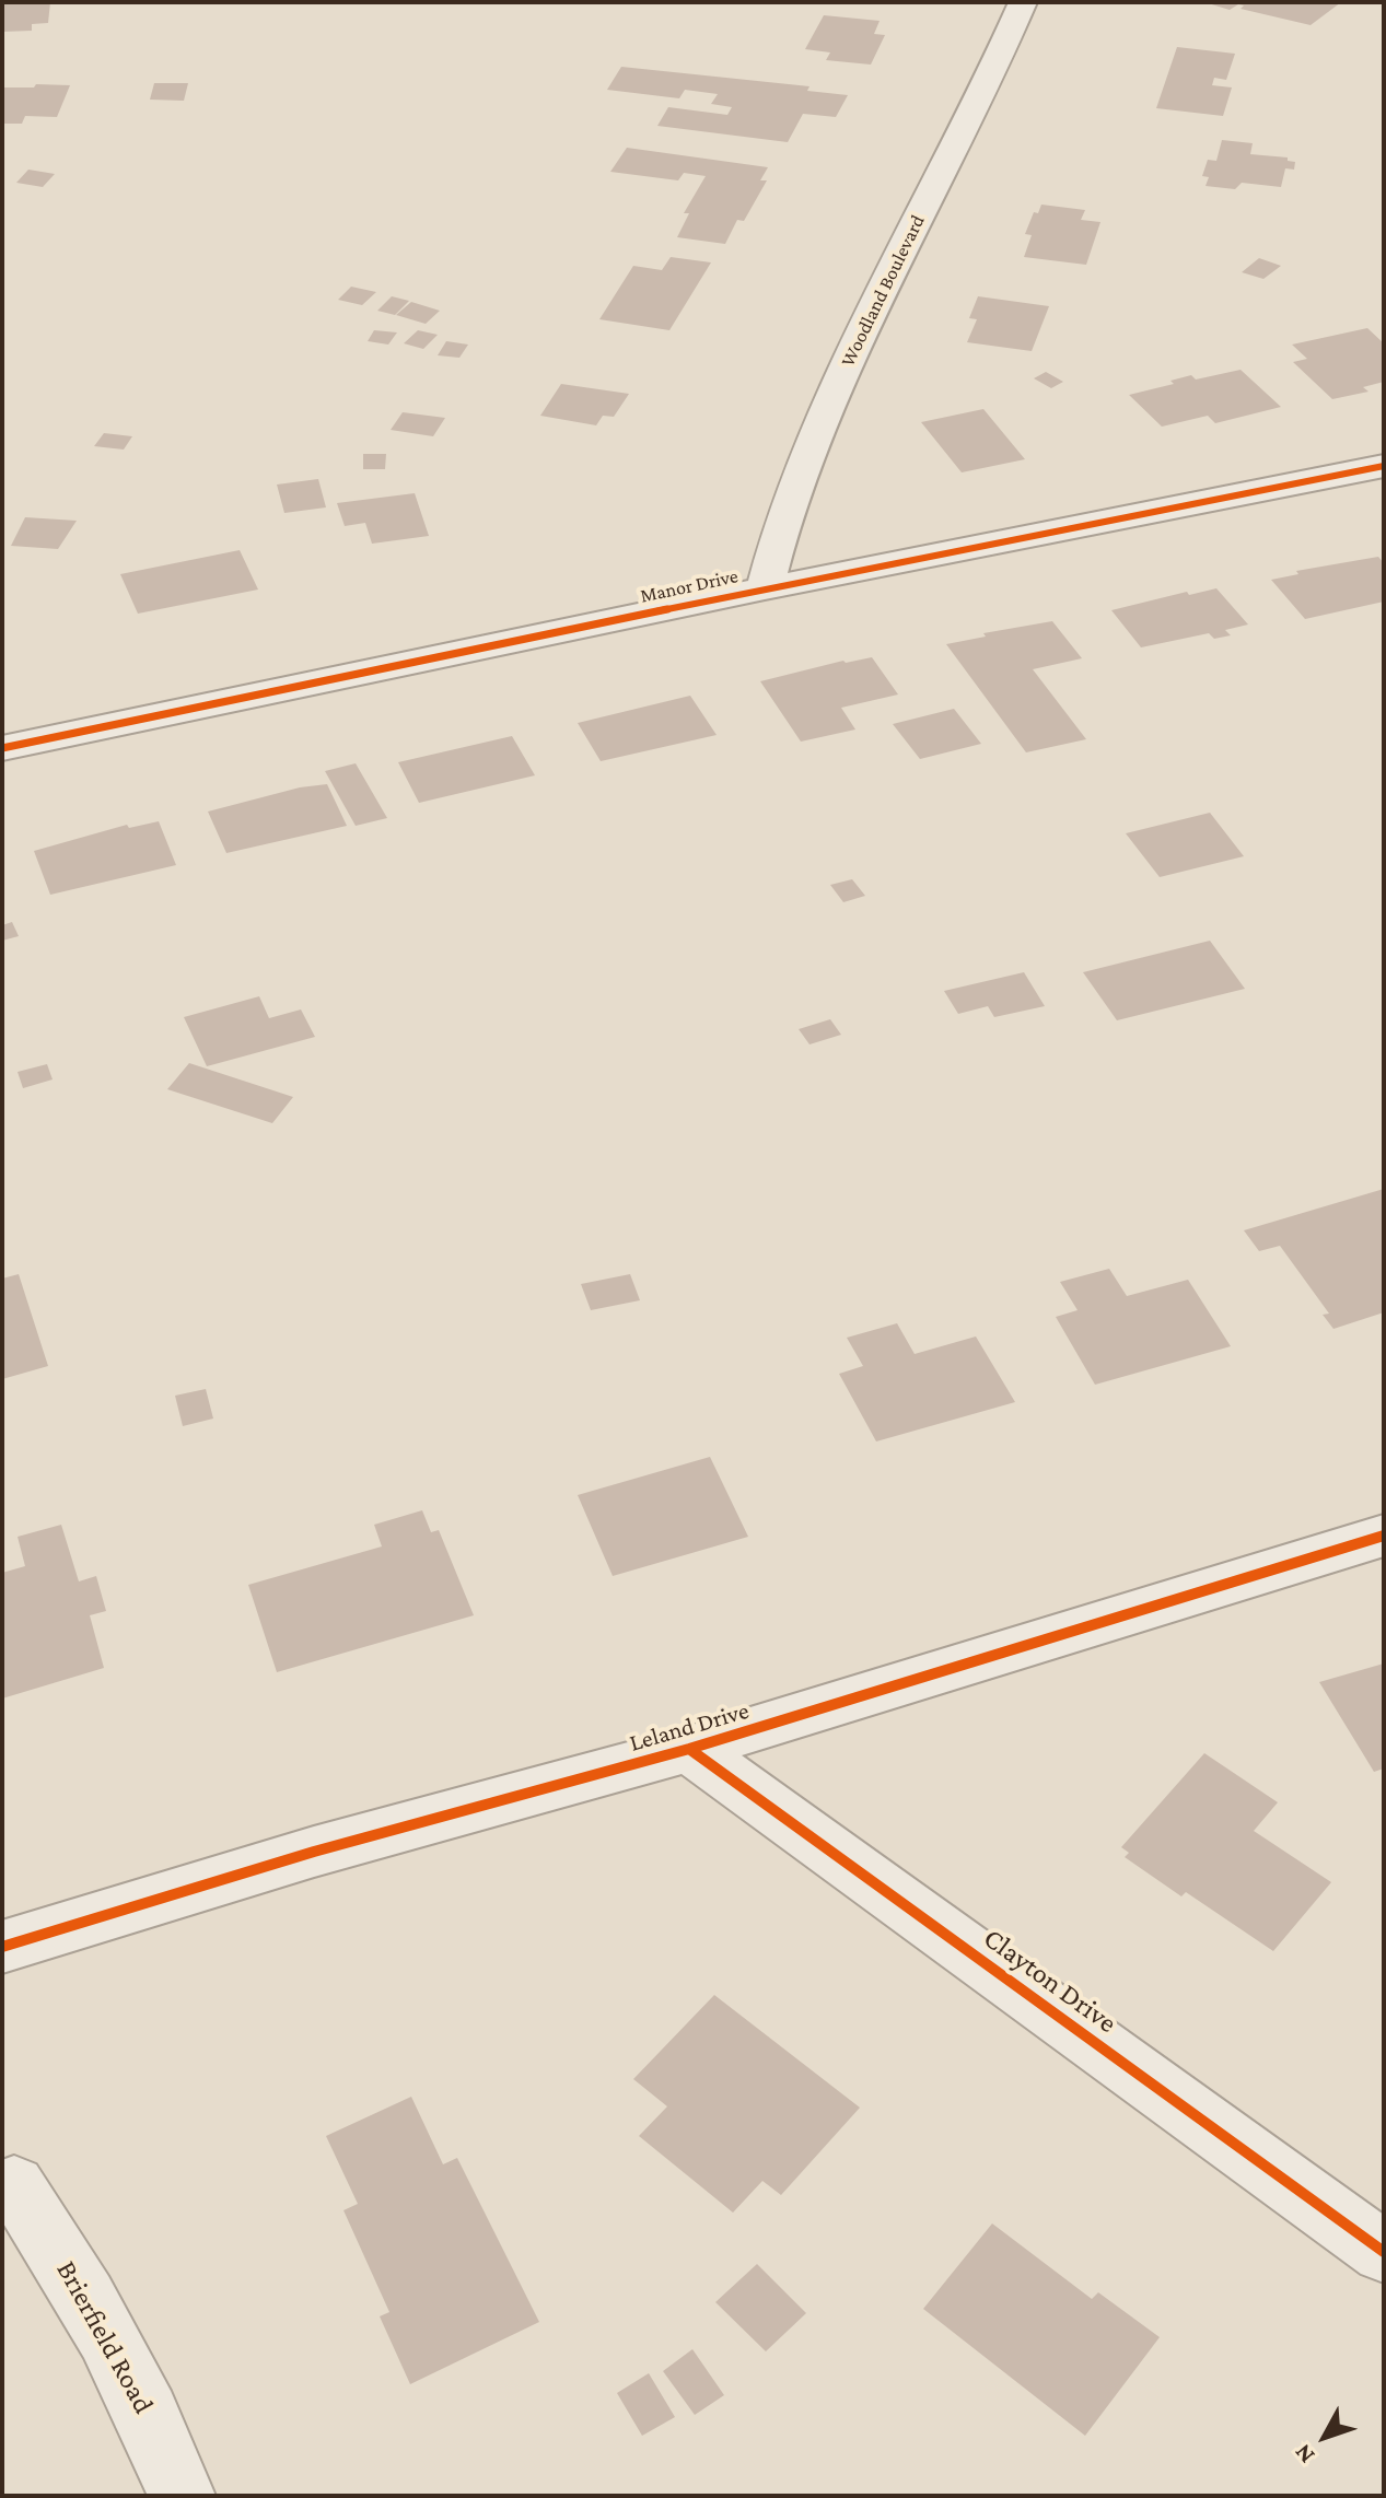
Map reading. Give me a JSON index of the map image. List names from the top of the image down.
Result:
{
  "streets": {
    "street": [
      "Woodland Boulevard",
      "Manor Drive",
      "Leland Drive",
      "Clayton Drive",
      "Brierfield Road"
    ]
  },
  "crossings": [
    ["Woodland Boulevard", "Manor Drive"],
    ["Leland Drive", "Clayton Drive"]
  ],
  "north": "bottom left"
}
